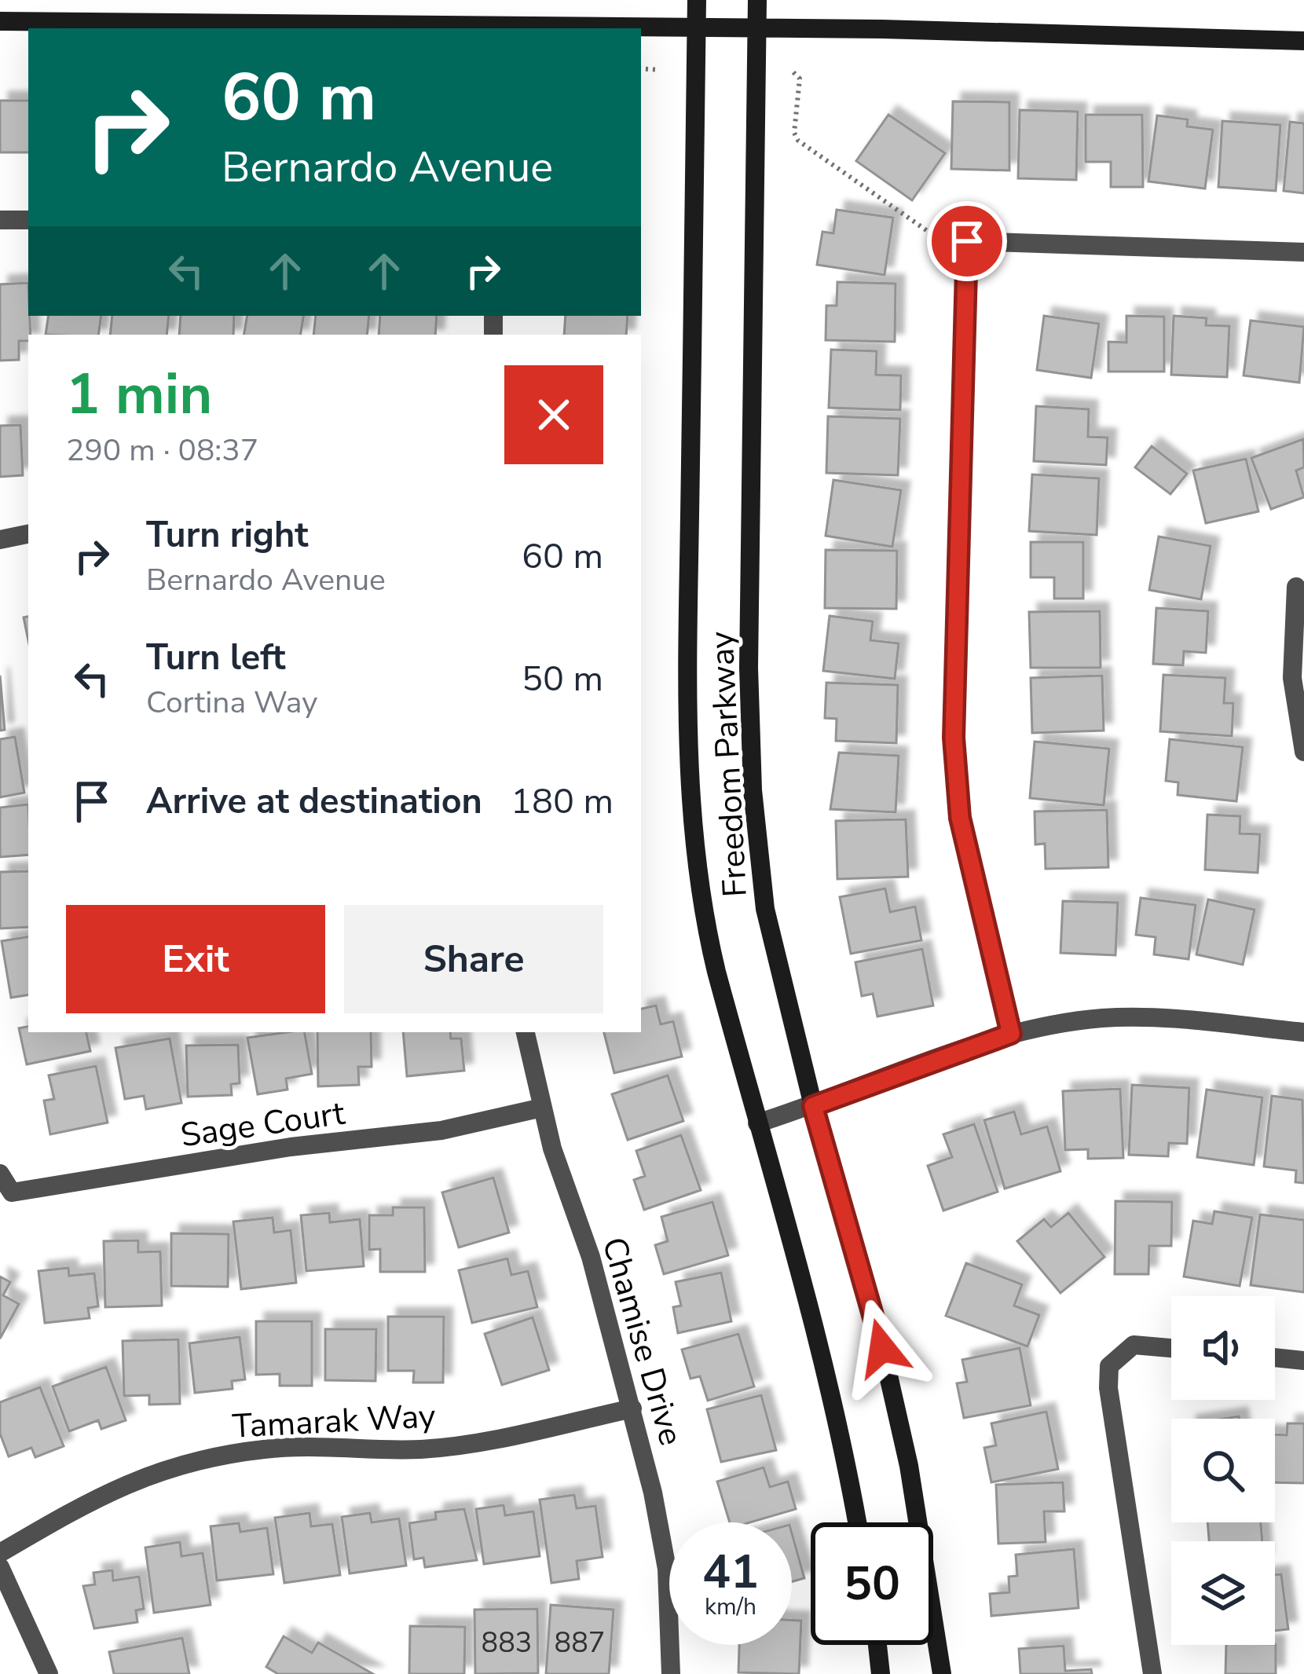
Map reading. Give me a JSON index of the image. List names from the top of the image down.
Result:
{
  "streets": {
    "main road": ["Freedom Parkway"],
    "street": ["Sage Court", "Chamise Drive", "Tamarak Way"]
  },
  "crossings": [
    ["Sage Court", "Chamise Drive"],
    ["Chamise Drive", "Tamarak Way"]
  ],
  "house_numbers": ["883", "887"],
  "page": {
    "turn": ["60 m", "Bernardo Avenue"],
    "heading": ["1 min", "290 m · 08:37"],
    "list": [
      {
        "name": "Turn right",
        "note": "Bernardo Avenue",
        "value": "60 m"
      },
      {
        "name": "Turn left",
        "note": "Cortina Way",
        "value": "50 m"
      },
      {
        "name": "Arrive at destination",
        "value": "180 m"
      }
    ],
    "buttons": ["Exit", "Share"],
    "speed": "41 km/h",
    "limit": "50"
  }
}
